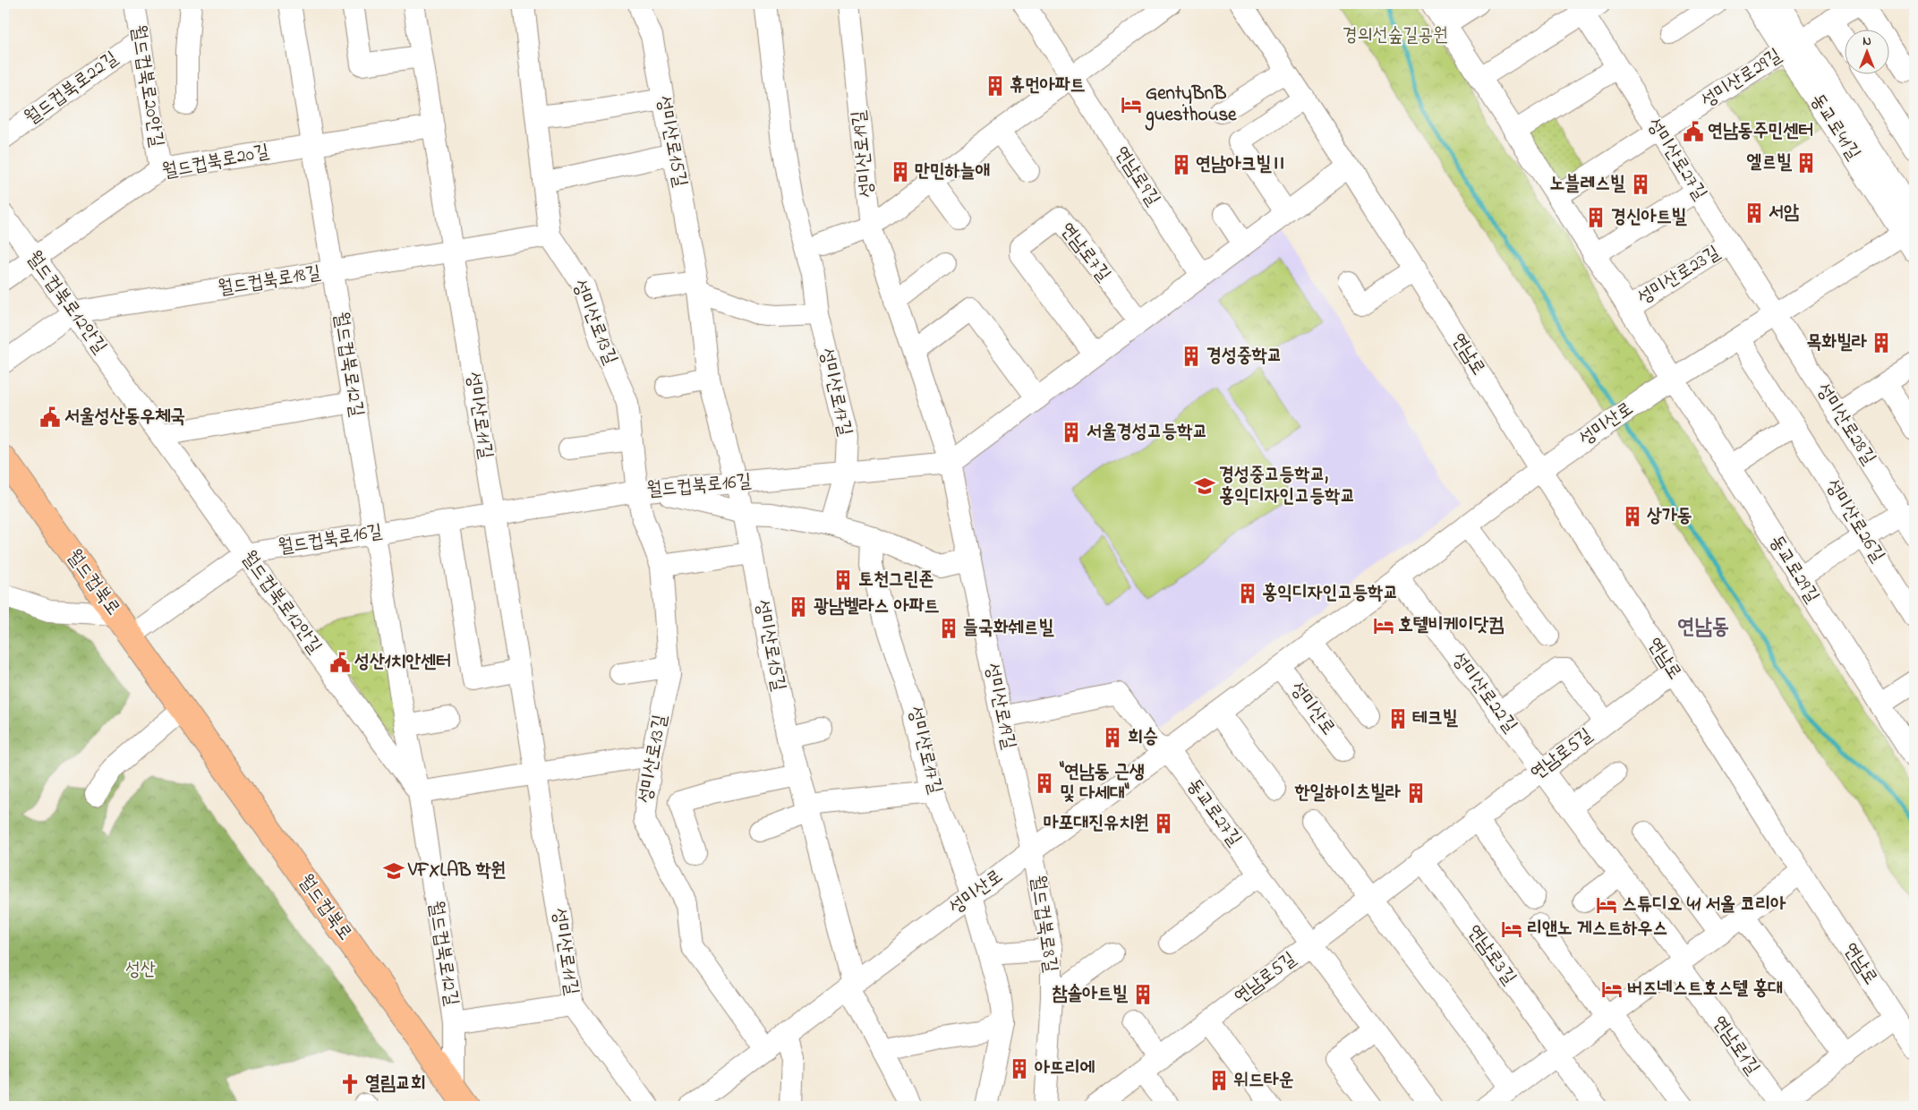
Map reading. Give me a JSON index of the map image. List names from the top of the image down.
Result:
{
  "streets": {
    "main road": ["월드컵북로"],
    "street": [
      "성미산로29길",
      "월드컵북로20안길",
      "월드컵북로22길",
      "성미산로15길",
      "성미산로19길",
      "성미산로27길",
      "월드컵북로20길",
      "연남로9길",
      "연남로7길",
      "성미산로23길",
      "월드컵북로18길",
      "월드컵북로12안길",
      "성미산로13길",
      "연남로",
      "월드컵북로12길",
      "성미산로17길",
      "성미산로11길",
      "성미산로",
      "성미산로28길",
      "월드컵북로16길",
      "성미산로26길",
      "동교로29길",
      "성미산로22길",
      "연남로5길",
      "동교로27길",
      "월드컵북로8길",
      "연남로3길",
      "연남로1길"
    ]
  },
  "crossings": [
    ["성미산로29길", "성미산로27길"],
    ["성미산로29길", "성미산로"],
    ["월드컵북로20안길", "월드컵북로22길"],
    ["월드컵북로20안길", "월드컵북로20길"],
    ["성미산로15길", "성미산로"],
    ["성미산로15길", "월드컵북로16길"],
    ["성미산로19길", "성미산로"],
    ["성미산로19길", "월드컵북로16길"],
    ["성미산로19길", "월드컵북로8길"],
    ["성미산로27길", "성미산로23길"],
    ["성미산로27길", "성미산로"],
    ["성미산로27길", "성미산로28길"],
    ["월드컵북로20길", "월드컵북로12안길"],
    ["월드컵북로20길", "월드컵북로12길"],
    ["월드컵북로20길", "성미산로11길"],
    ["성미산로23길", "성미산로"],
    ["성미산로23길", "동교로29길"],
    ["월드컵북로18길", "월드컵북로12안길"],
    ["월드컵북로18길", "성미산로13길"],
    ["월드컵북로18길", "월드컵북로12길"],
    ["월드컵북로18길", "성미산로11길"],
    ["월드컵북로12안길", "월드컵북로12길"],
    ["월드컵북로12안길", "월드컵북로16길"],
    ["성미산로13길", "성미산로"],
    ["성미산로13길", "월드컵북로16길"],
    ["연남로", "성미산로"],
    ["연남로", "연남로5길"],
    ["연남로", "연남로1길"],
    ["월드컵북로12길", "월드컵북로16길"],
    ["월드컵북로12길", "월드컵북로"],
    ["성미산로17길", "성미산로"],
    ["성미산로17길", "월드컵북로16길"],
    ["성미산로11길", "월드컵북로16길"],
    ["성미산로", "성미산로28길"],
    ["성미산로", "성미산로26길"],
    ["성미산로", "동교로29길"],
    ["성미산로", "성미산로22길"],
    ["성미산로", "동교로27길"],
    ["성미산로", "월드컵북로8길"],
    ["월드컵북로16길", "월드컵북로"],
    ["성미산로22길", "연남로5길"],
    ["성미산로22길", "연남로1길"],
    ["연남로5길", "동교로27길"],
    ["연남로5길", "연남로3길"]
  ],
  "districts": ["연남동"],
  "parks": ["경의선숲길공원", "성산"],
  "places": {
    "building": [
      "휴먼아파트",
      "엘르빌",
      "연남아크빌Ⅱ",
      "만민하늘애",
      "노블레스빌",
      "서암",
      "경신아트빌",
      "목화빌라",
      "경성중학교",
      "서울경성고등학교",
      "상가동",
      "토천그린존",
      "홍익디자인고등학교",
      "광남벨라스 아파트",
      "들국화쉐르빌",
      "테크빌",
      "희승",
      "\"연남동 근생 및 다세대\"",
      "한일하이츠빌라",
      "마포대진유치원",
      "참솔아트빌",
      "아뜨리에",
      "위드타운"
    ],
    "hotel": [
      "GentyBnB guesthouse",
      "호텔비케이닷컴",
      "스튜디오 41 서올 코리아",
      "리앤노 게스트하우스",
      "버즈네스트호스텔 홍대"
    ],
    "public building": ["연남동주민센터", "서울성산동우체국", "성산1치안센터"],
    "school or university": ["경성중고등학교, 홍익디자인고등학교", "VFXLAB 학원"],
    "church": ["열림교회"]
  },
  "north": "top"
}
